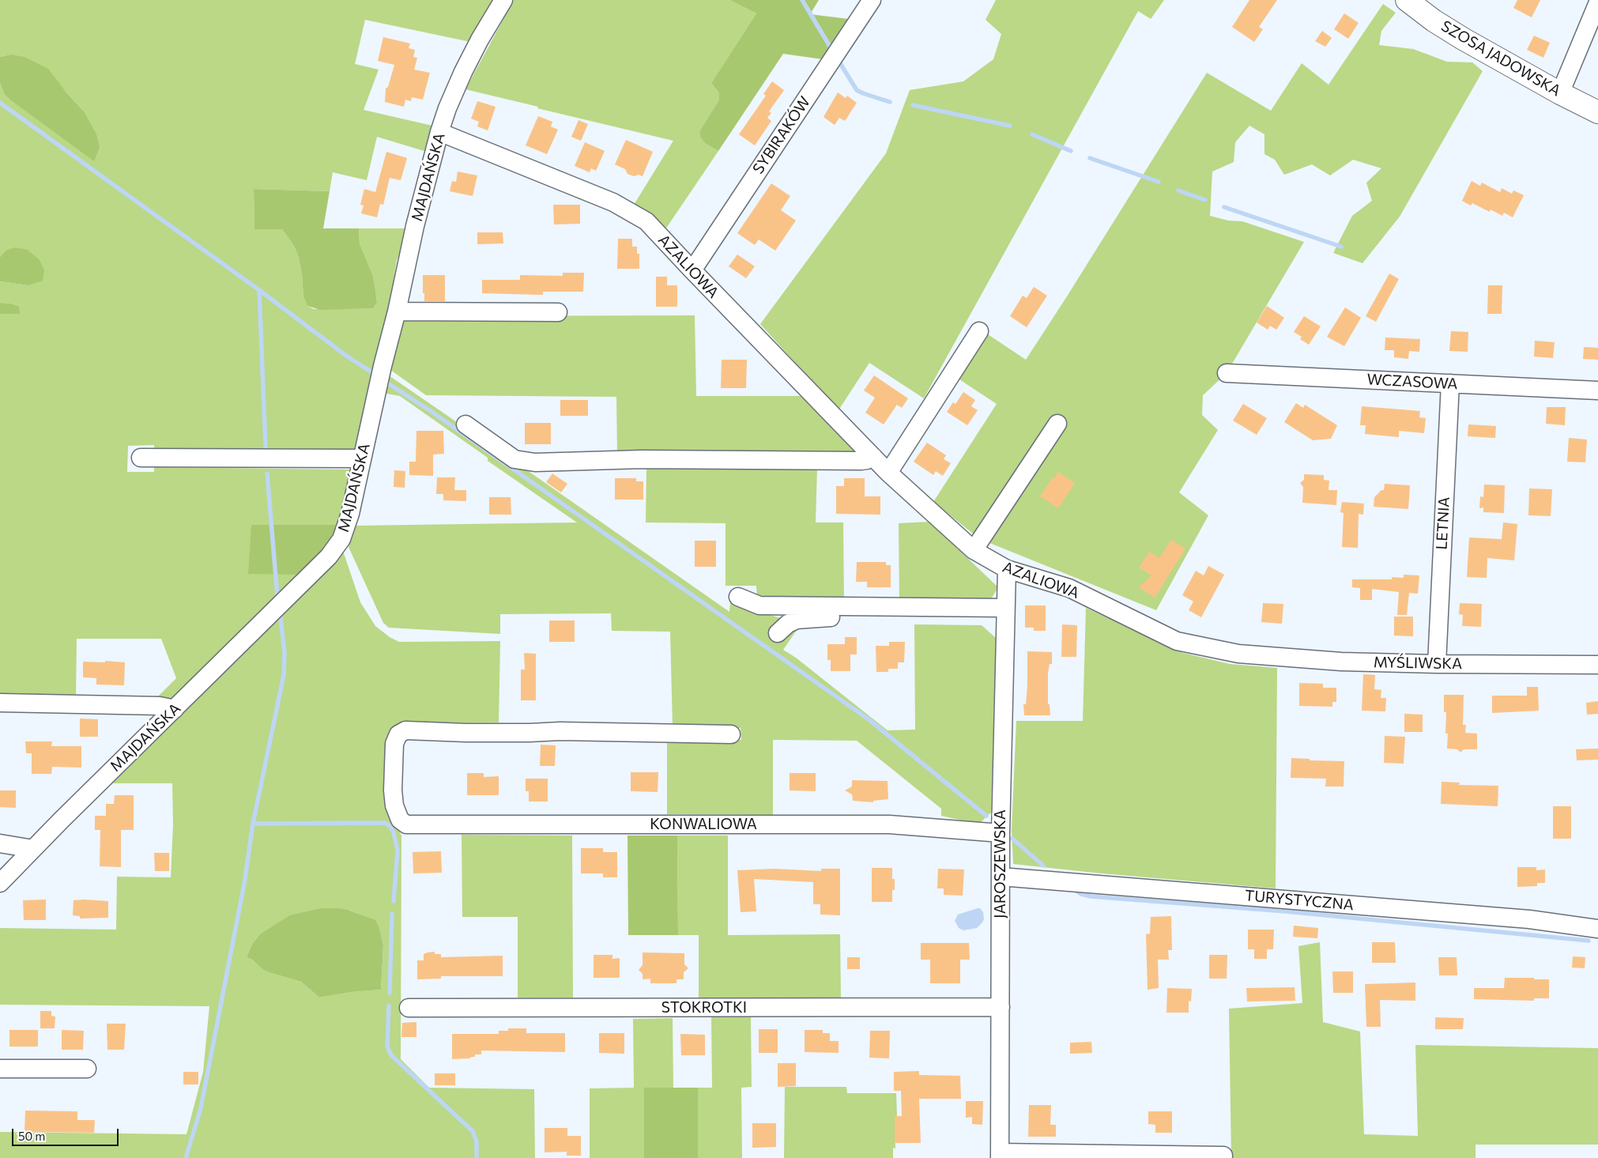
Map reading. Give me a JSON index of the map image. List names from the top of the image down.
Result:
{
  "streets": {
    "main road": ["SZOSA JADOWSKA"],
    "street": [
      "SYBIRAKÓW",
      "MAJDAŃSKA",
      "AZALIOWA",
      "WCZASOWA",
      "LETNIA",
      "MYŚLIWSKA",
      "KONWALIOWA",
      "JAROSZEWSKA",
      "TURYSTYCZNA",
      "STOKROTKI"
    ]
  },
  "crossings": [
    ["SYBIRAKÓW", "AZALIOWA"],
    ["MAJDAŃSKA", "AZALIOWA"],
    ["AZALIOWA", "MYŚLIWSKA"],
    ["AZALIOWA", "JAROSZEWSKA"],
    ["WCZASOWA", "LETNIA"],
    ["LETNIA", "MYŚLIWSKA"],
    ["KONWALIOWA", "JAROSZEWSKA"],
    ["JAROSZEWSKA", "TURYSTYCZNA"],
    ["JAROSZEWSKA", "STOKROTKI"]
  ],
  "scale_bar": "50 m"
}
